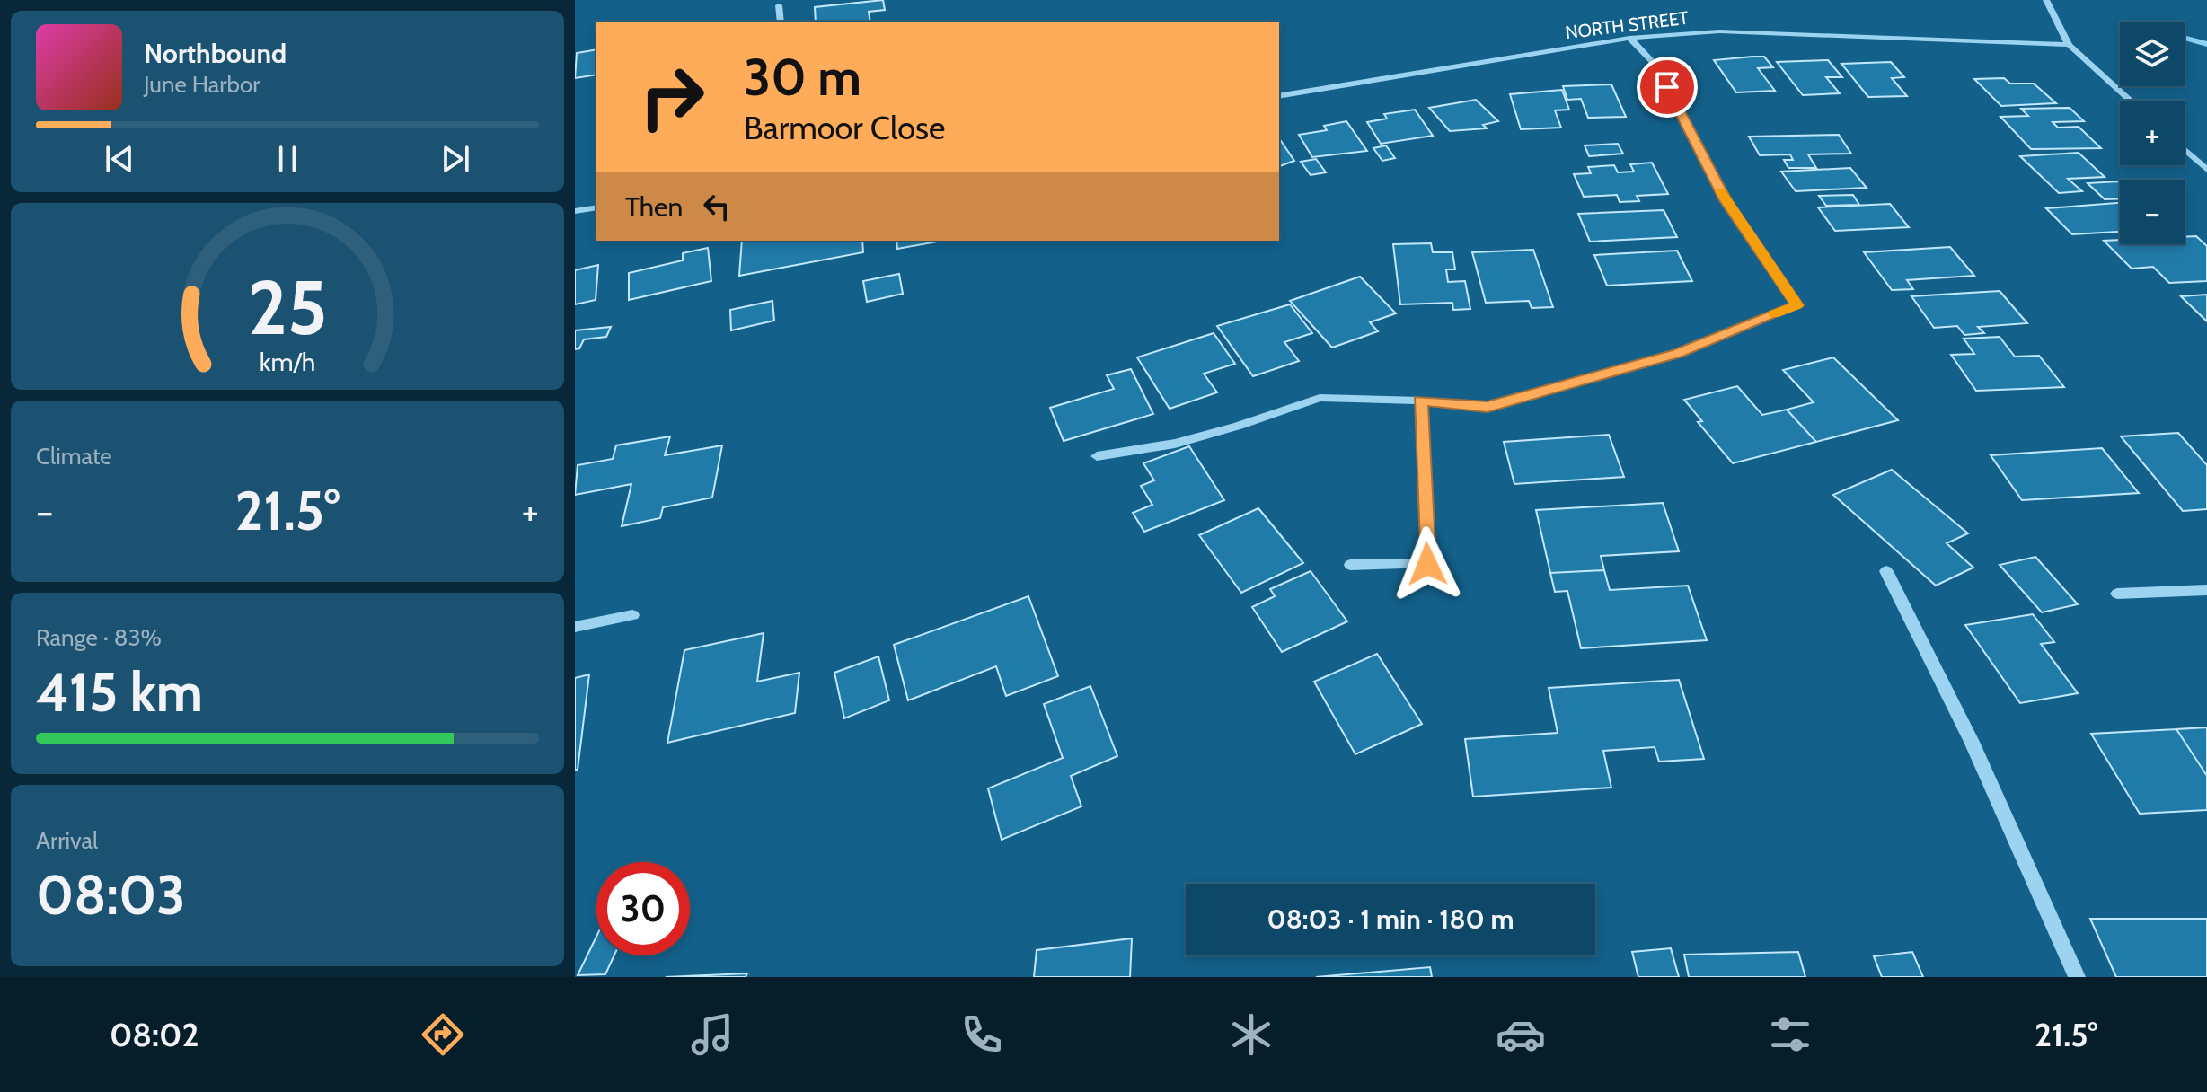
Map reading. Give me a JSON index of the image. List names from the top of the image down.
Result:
{
  "streets": {
    "street": ["NORTH STREET"]
  },
  "page": {
    "map_buttons": ["+", "−"],
    "turn": ["30 m", "Barmoor Close"],
    "song": ["Northbound", "June Harbor"],
    "then": "Then",
    "tile": [
      "Climate",
      ["Range · 83%", "415 km"],
      ["Arrival", "08:03"]
    ],
    "heat": ["−", "21.5°", "+"],
    "limit": "30",
    "trip": "08:03 · 1 min · 180 m",
    "tabs": ["08:02", "21.5°"],
    "gauge": ["25", "km/h"]
  }
}
